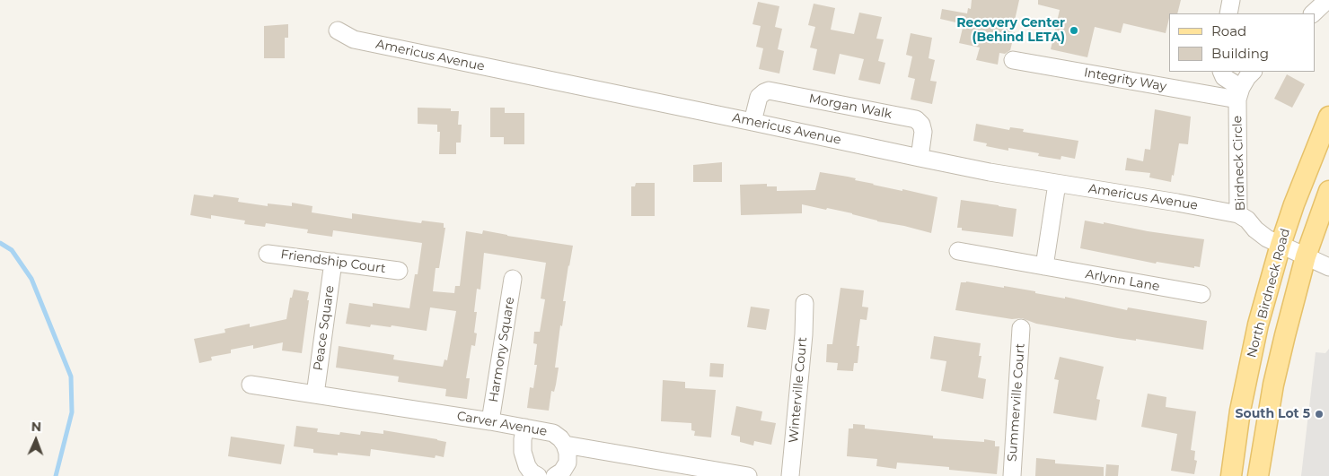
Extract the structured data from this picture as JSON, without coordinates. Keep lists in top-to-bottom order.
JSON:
{
  "streets": {
    "main road": ["North Birdneck Road"],
    "street": [
      "Americus Avenue",
      "Integrity Way",
      "Morgan Walk",
      "Birdneck Circle",
      "Friendship Court",
      "Arlynn Lane",
      "Peace Square",
      "Harmony Square",
      "Winterville Court",
      "Summerville Court",
      "Carver Avenue"
    ]
  },
  "crossings": [
    ["Americus Avenue", "Morgan Walk"],
    ["Americus Avenue", "Birdneck Circle"],
    ["Integrity Way", "Birdneck Circle"],
    ["Birdneck Circle", "North Birdneck Road"],
    ["Friendship Court", "Peace Square"],
    ["Peace Square", "Carver Avenue"],
    ["Harmony Square", "Carver Avenue"]
  ],
  "places": ["Recovery Center (Behind LETA)", "South Lot 5"],
  "legend": ["Road", "Building"],
  "north": "top"
}
